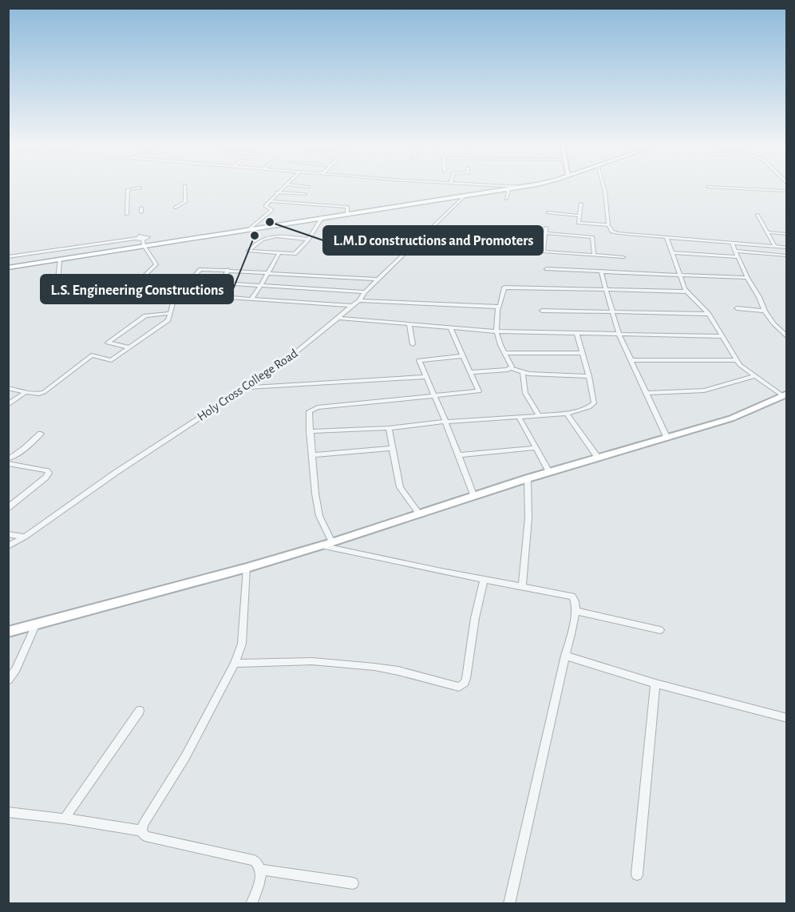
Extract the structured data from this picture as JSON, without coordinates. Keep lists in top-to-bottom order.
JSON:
{
  "streets": {
    "street": ["Holy Cross College Road"]
  },
  "places": ["L.M.D constructions and Promoters", "L.S. Engineering Constructions"]
}
